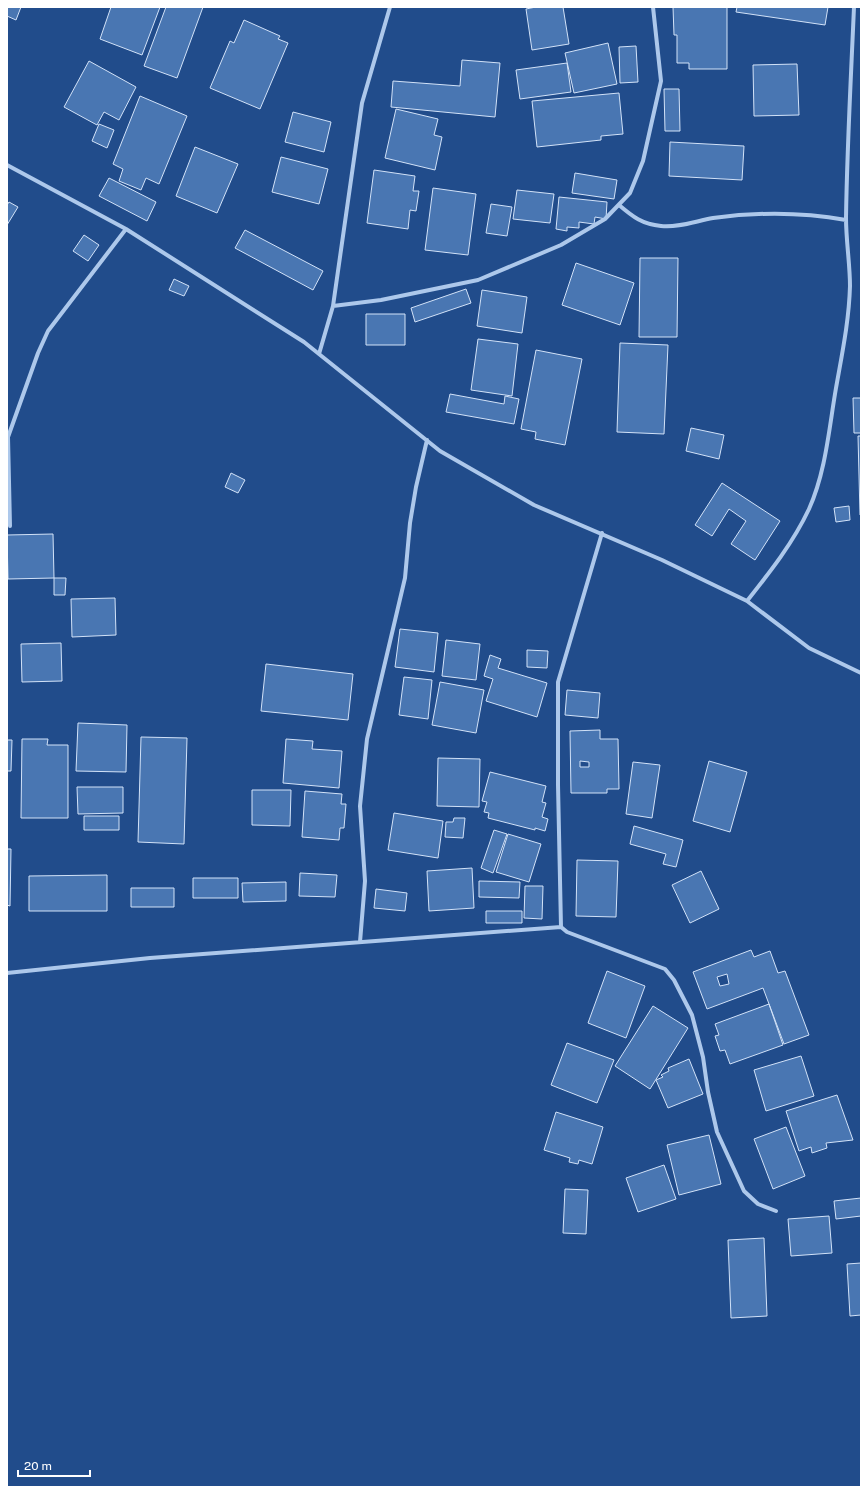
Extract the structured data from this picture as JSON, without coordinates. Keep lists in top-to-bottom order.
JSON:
{
  "scale_bar": "20 m"
}
